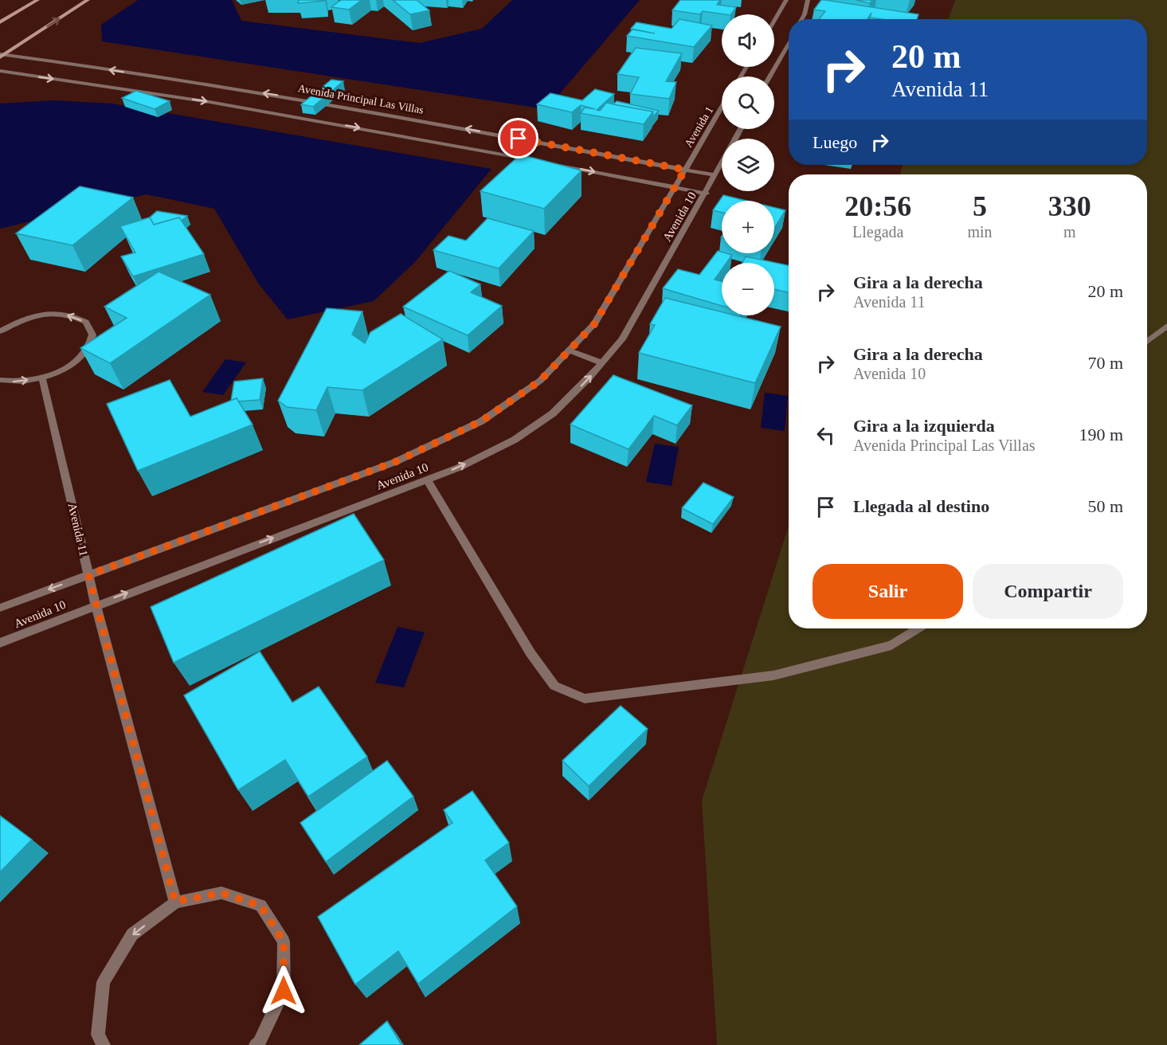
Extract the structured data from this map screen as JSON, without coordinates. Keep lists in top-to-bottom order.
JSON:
{
  "streets": {
    "street": [
      "Avenida Principal Las Villas",
      "Avenida 1",
      "Avenida 10",
      "Avenida 11"
    ]
  },
  "crossings": [
    ["Avenida Principal Las Villas", "Avenida 1"],
    ["Avenida Principal Las Villas", "Avenida 10"],
    ["Avenida 1", "Avenida 10"],
    ["Avenida 10", "Avenida 11"]
  ],
  "page": {
    "map_buttons": ["+", "−"],
    "turn": ["20 m", "Avenida 11"],
    "then": "Luego",
    "eta": [
      "20:56",
      "Llegada",
      "5",
      "min",
      "330",
      "m"
    ],
    "list": [
      {
        "name": "Gira a la derecha",
        "note": "Avenida 11",
        "value": "20 m"
      },
      {
        "name": "Gira a la derecha",
        "note": "Avenida 10",
        "value": "70 m"
      },
      {
        "name": "Gira a la izquierda",
        "note": "Avenida Principal Las Villas",
        "value": "190 m"
      },
      {
        "name": "Llegada al destino",
        "value": "50 m"
      }
    ],
    "buttons": ["Salir", "Compartir"]
  }
}
